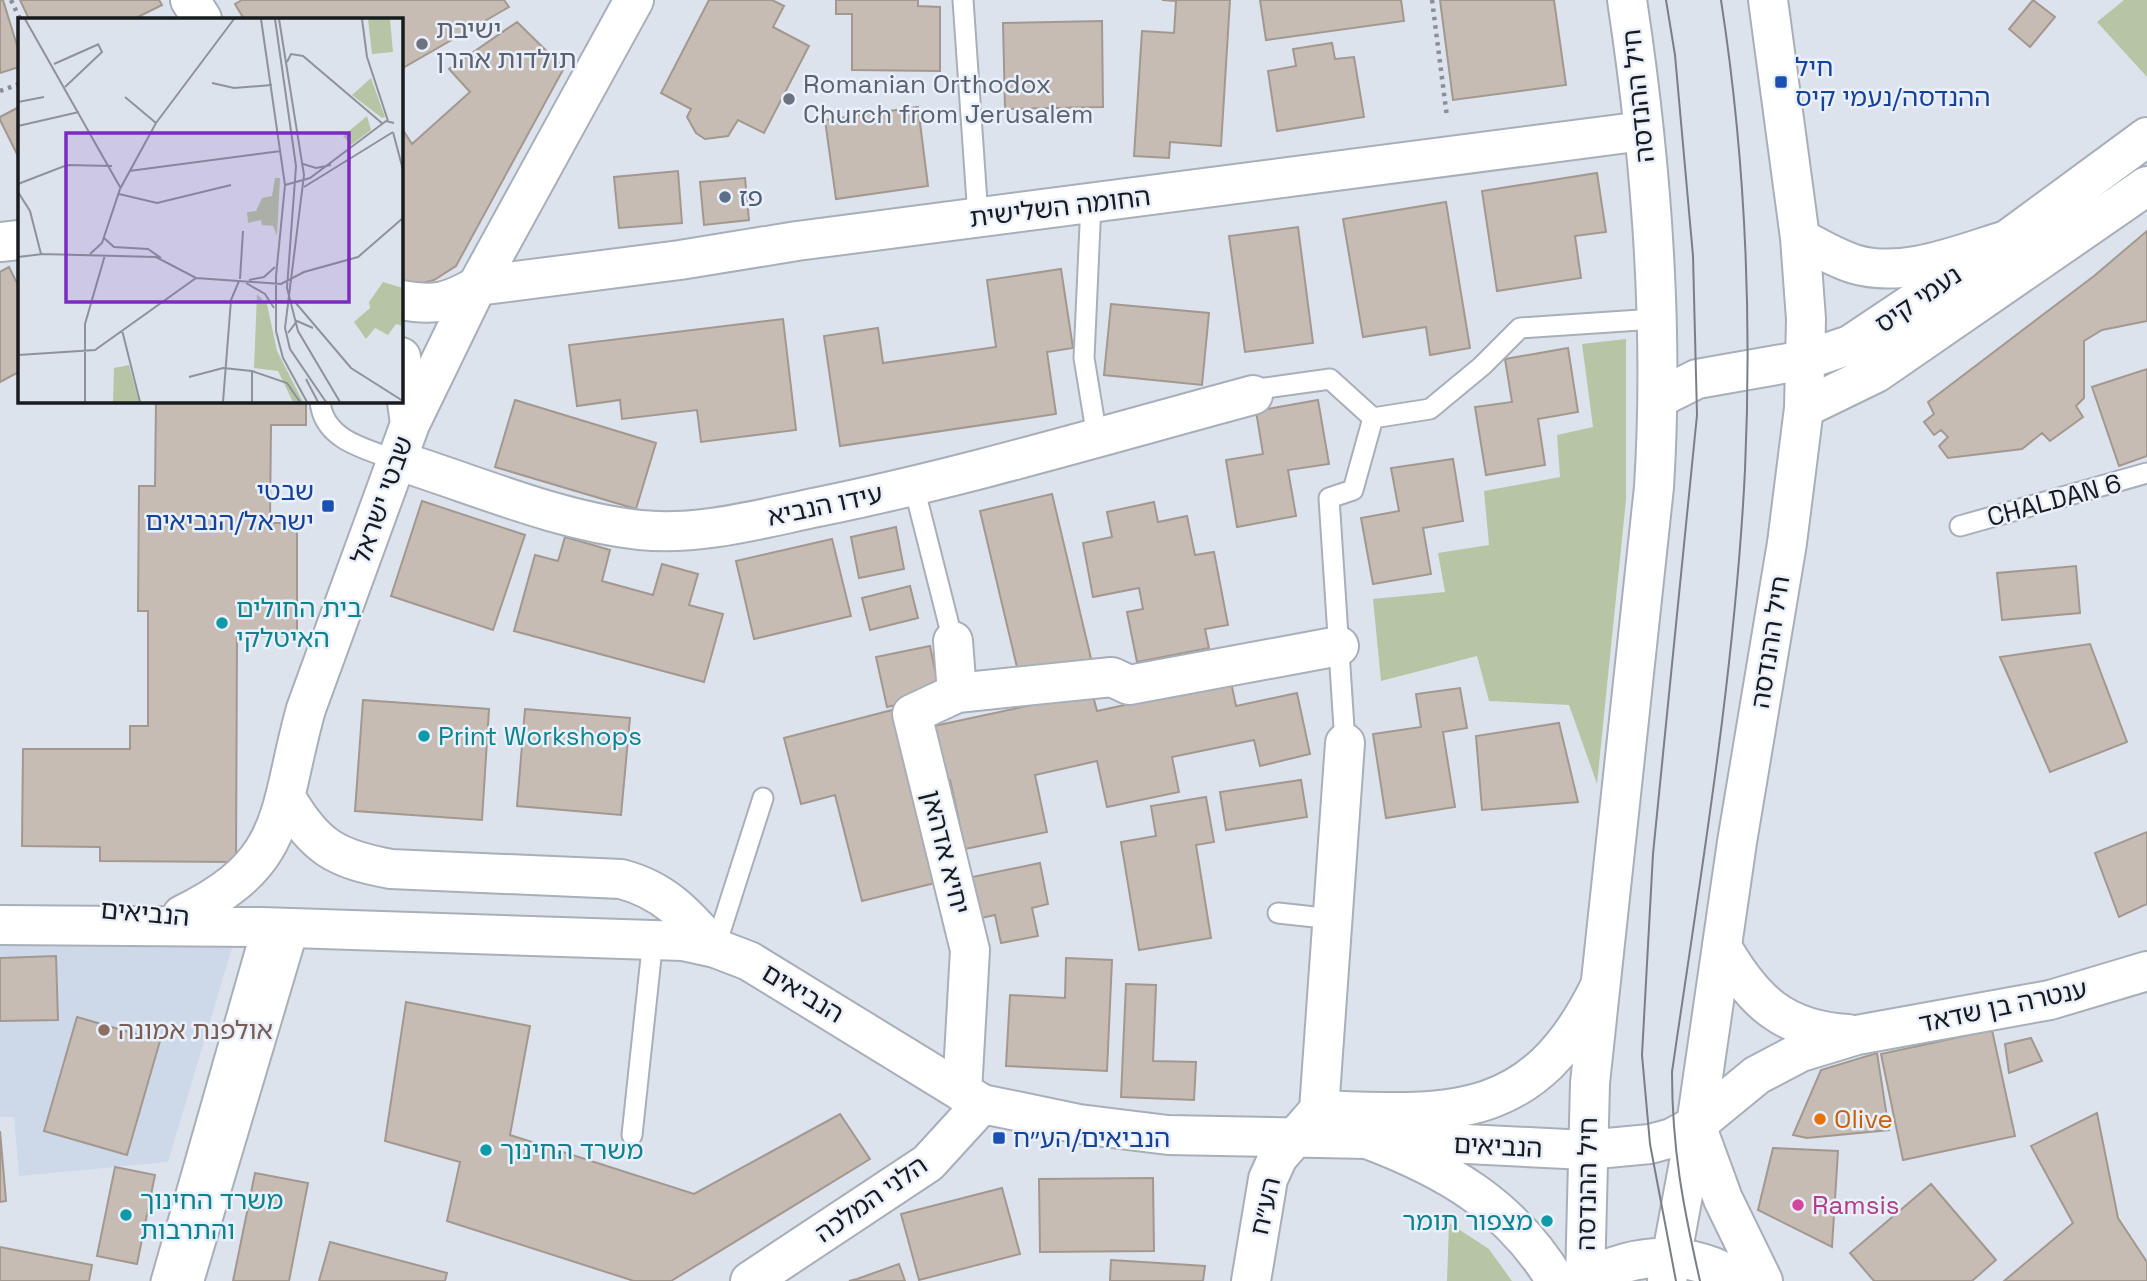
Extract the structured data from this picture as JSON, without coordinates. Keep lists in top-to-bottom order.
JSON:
{
  "streets": {
    "main road": [
      "חיל ההנדסה",
      "החומה השלישית",
      "נעמי קיס",
      "שבטי ישראל",
      "עידו הנביא",
      "יחיא אדהאן",
      "הנביאים",
      "ענטרה בן שדאד",
      "הלני המלכה",
      "הע״ח"
    ],
    "lane": ["CHALDAN 6"]
  },
  "crossings": [
    ["חיל ההנדסה", "החומה השלישית"],
    ["חיל ההנדסה", "נעמי קיס"],
    ["חיל ההנדסה", "הנביאים"],
    ["חיל ההנדסה", "ענטרה בן שדאד"],
    ["החומה השלישית", "שבטי ישראל"],
    ["שבטי ישראל", "עידו הנביא"],
    ["שבטי ישראל", "הנביאים"],
    ["יחיא אדהאן", "הנביאים"],
    ["יחיא אדהאן", "הלני המלכה"],
    ["הנביאים", "ענטרה בן שדאד"],
    ["הנביאים", "הלני המלכה"],
    ["הנביאים", "הע״ח"]
  ],
  "places": {
    "other": [
      "ישיבת תולדות אהרן",
      "Romanian Orthodox Church from Jerusalem",
      "פז",
      "בית החולים האיטלקי",
      "Print Workshops",
      "אולפנת אמונה",
      "Olive",
      "משרד החינוך",
      "Ramsis",
      "משרד החינוך והתרבות",
      "מצפור תומר"
    ],
    "transit": ["חיל ההנדסה/נעמי קיס", "שבטי ישראל/הנביאים", "הנביאים/הע״ח"]
  }
}
